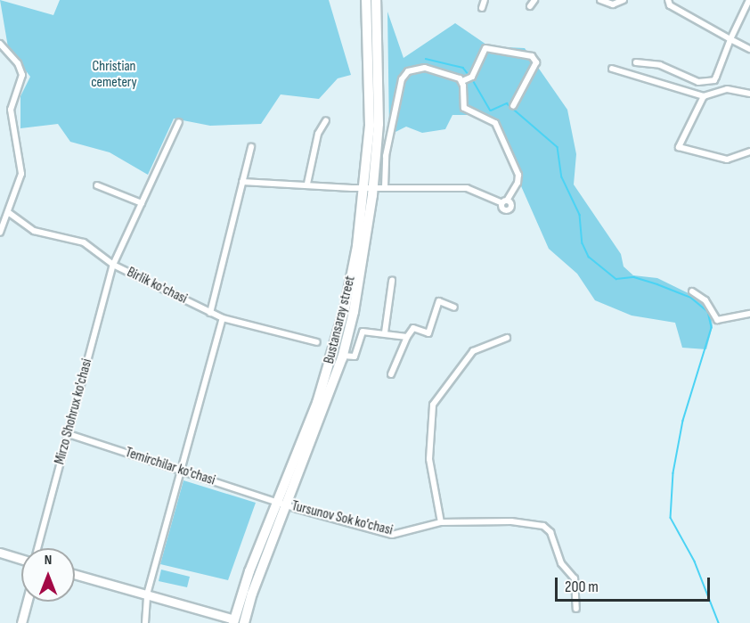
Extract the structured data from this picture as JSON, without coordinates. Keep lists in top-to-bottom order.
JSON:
{
  "streets": {
    "main road": ["Bustansaray street"],
    "street": [
      "Birlik ko'chasi",
      "Mirzo Shohrux ko'chasi",
      "Temirchilar ko'chasi",
      "Tursunov Sok ko'chasi"
    ]
  },
  "crossings": [
    ["Birlik ko'chasi", "Mirzo Shohrux ko'chasi"],
    ["Bustansaray street", "Temirchilar ko'chasi"],
    ["Bustansaray street", "Tursunov Sok ko'chasi"],
    ["Mirzo Shohrux ko'chasi", "Temirchilar ko'chasi"],
    ["Temirchilar ko'chasi", "Tursunov Sok ko'chasi"]
  ],
  "parks": ["Christian cemetery"],
  "scale_bar": "200 m",
  "north": "top"
}
